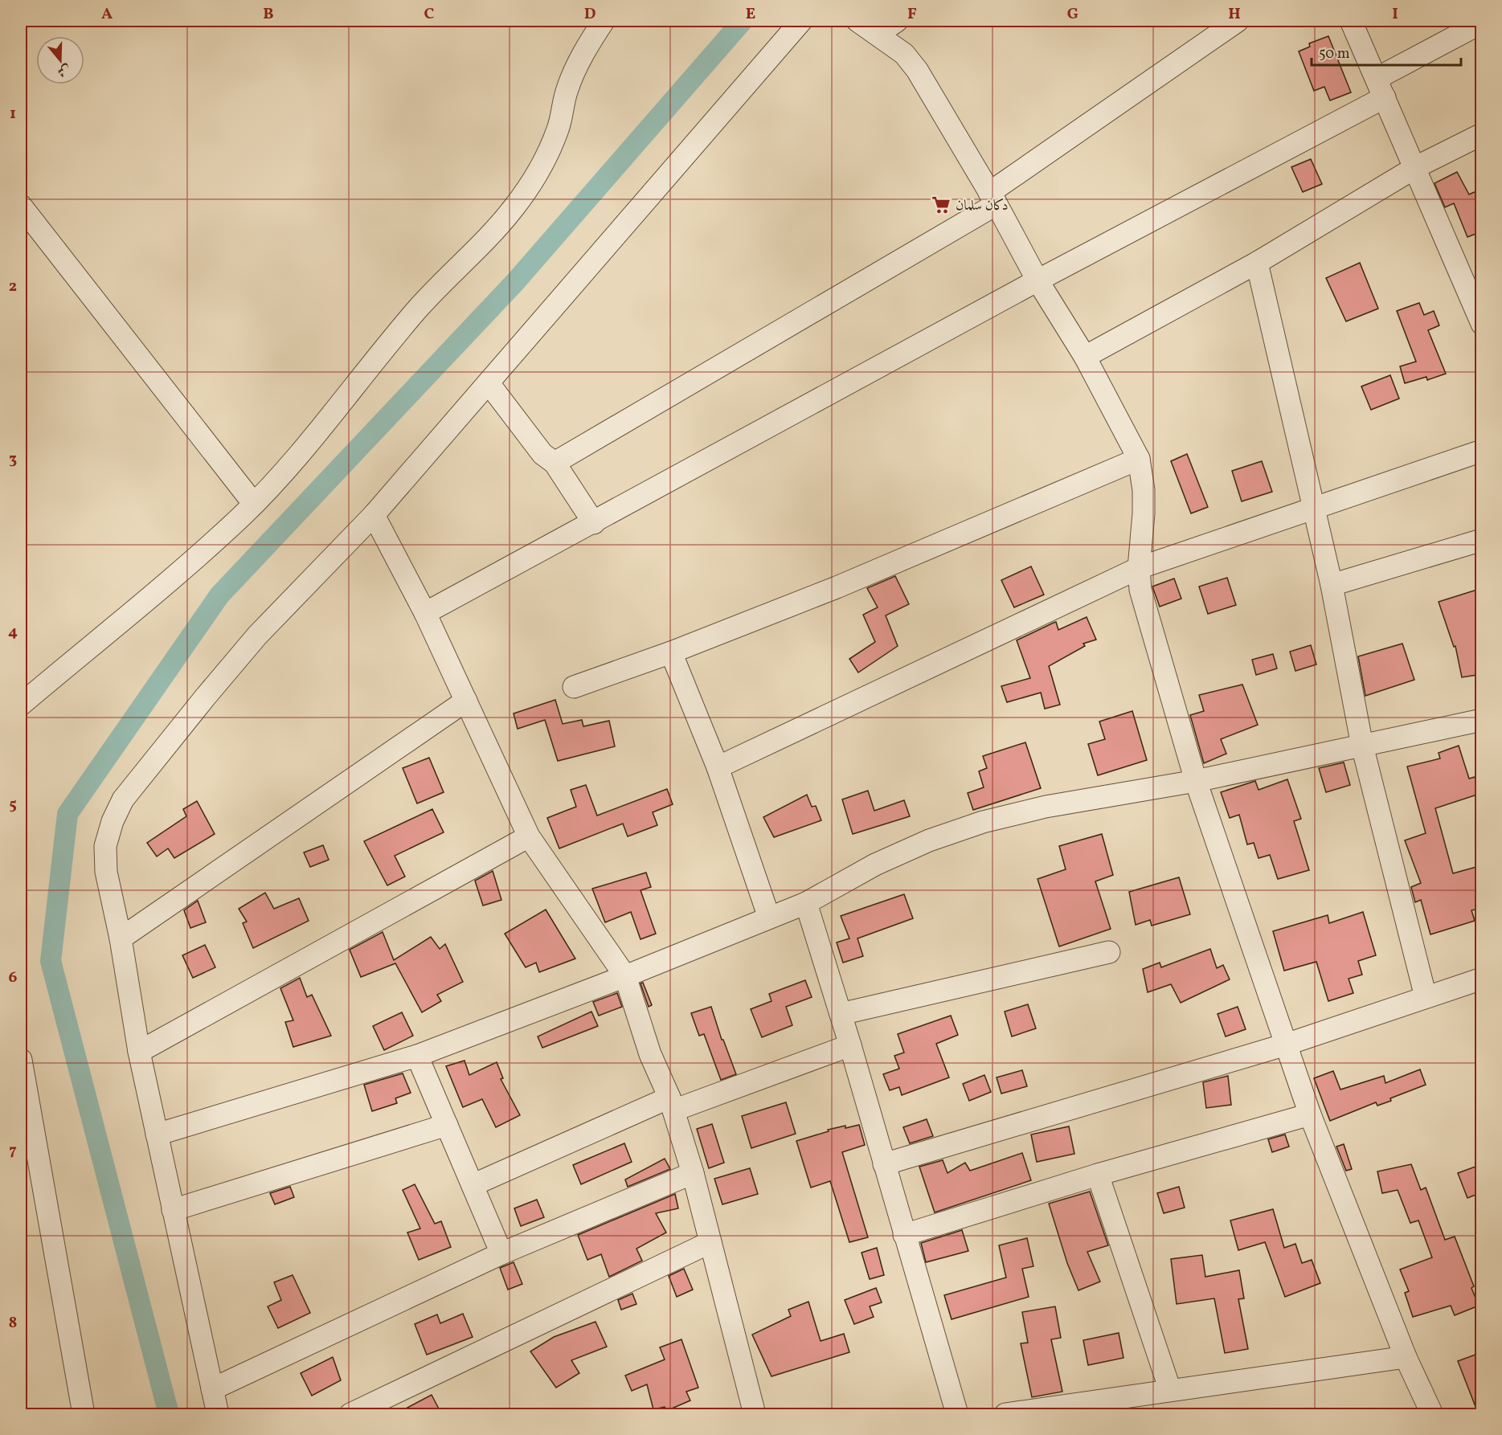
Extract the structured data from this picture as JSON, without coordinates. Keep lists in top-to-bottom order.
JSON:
{
  "places": {
    "supermarket": ["دكان سلمان"]
  },
  "scale_bar": "50 m",
  "north": "bottom",
  "grid": {
    "columns": [
      "A",
      "B",
      "C",
      "D",
      "E",
      "F",
      "G",
      "H",
      "I"
    ],
    "rows": [
      "1",
      "2",
      "3",
      "4",
      "5",
      "6",
      "7",
      "8"
    ]
  }
}
